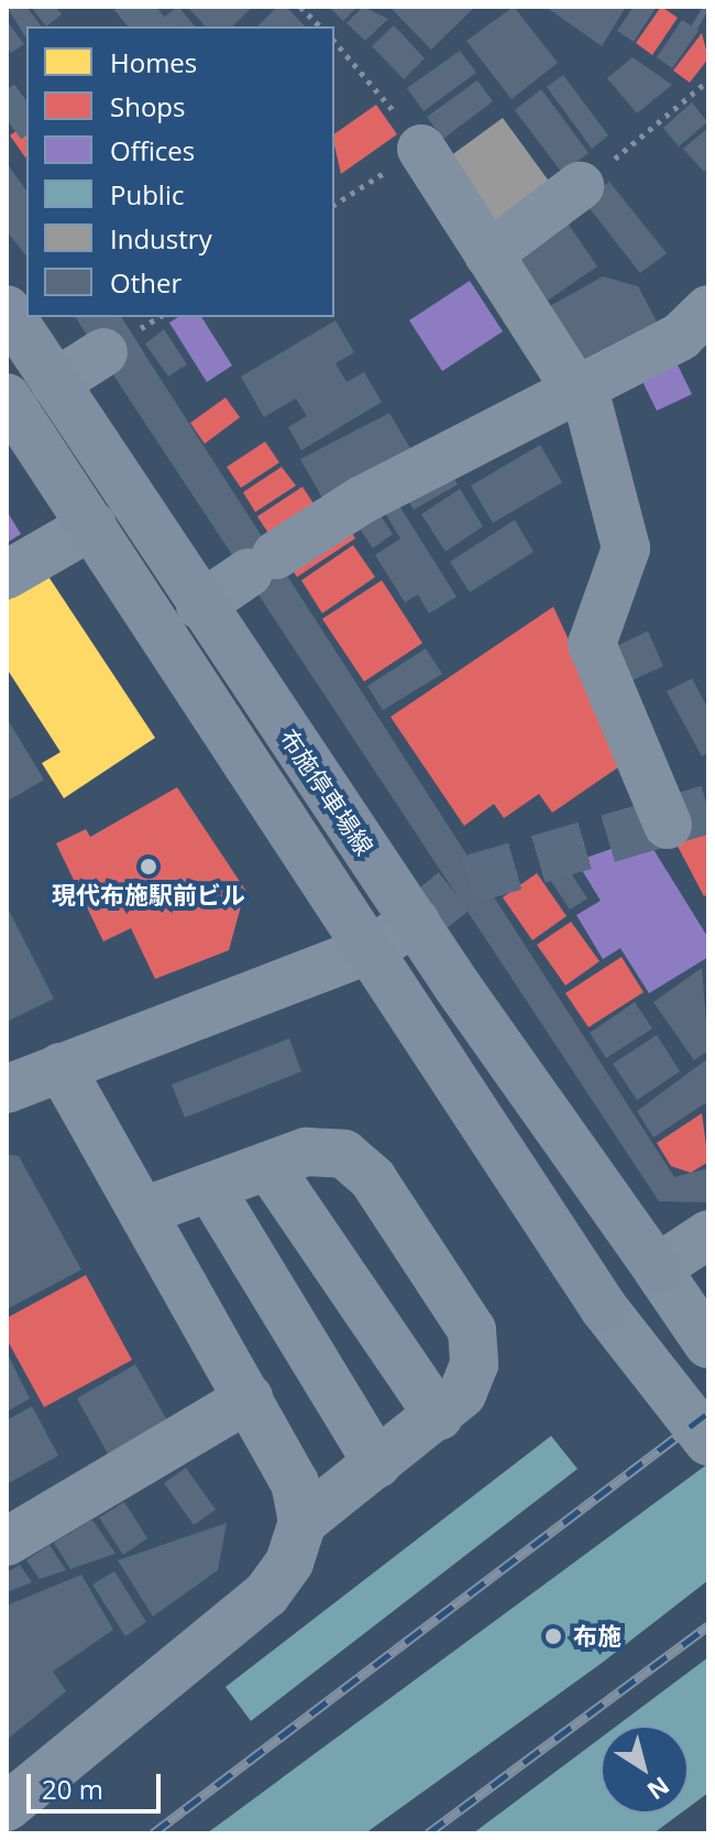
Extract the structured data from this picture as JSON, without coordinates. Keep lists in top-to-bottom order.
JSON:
{
  "streets": {
    "main road": ["布施停車場線"]
  },
  "places": ["現代布施駅前ビル", "布施"],
  "legend": [
    "Homes",
    "Shops",
    "Offices",
    "Public",
    "Industry",
    "Other"
  ],
  "scale_bar": "20 m",
  "north": "bottom right"
}
